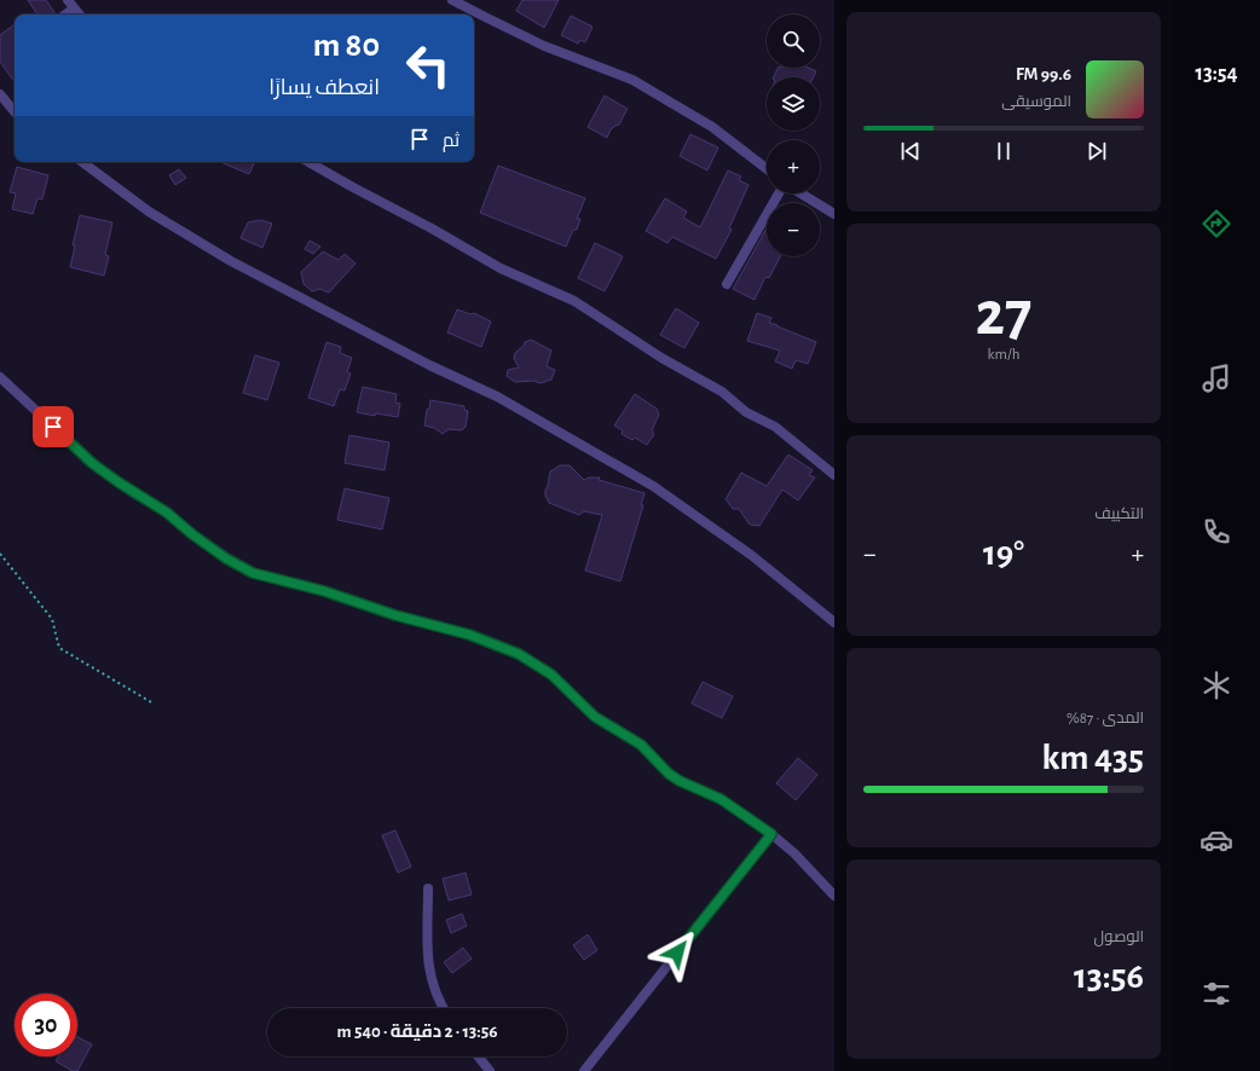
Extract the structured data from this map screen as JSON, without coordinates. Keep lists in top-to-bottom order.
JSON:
{
  "page": {
    "tabs": "13:54",
    "map_buttons": ["+", "−"],
    "turn": ["80 m", "انعطف يسارًا"],
    "song": ["99.6 FM", "الموسيقى"],
    "then": "ثم",
    "tile": [
      ["27", "km/h"],
      "التكييف",
      ["المدى · 87%", "435 km"],
      ["الوصول", "13:56"]
    ],
    "heat": ["−", "19°", "+"],
    "limit": "30",
    "trip": "13:56 · 2 دقيقة · 540 m"
  }
}
